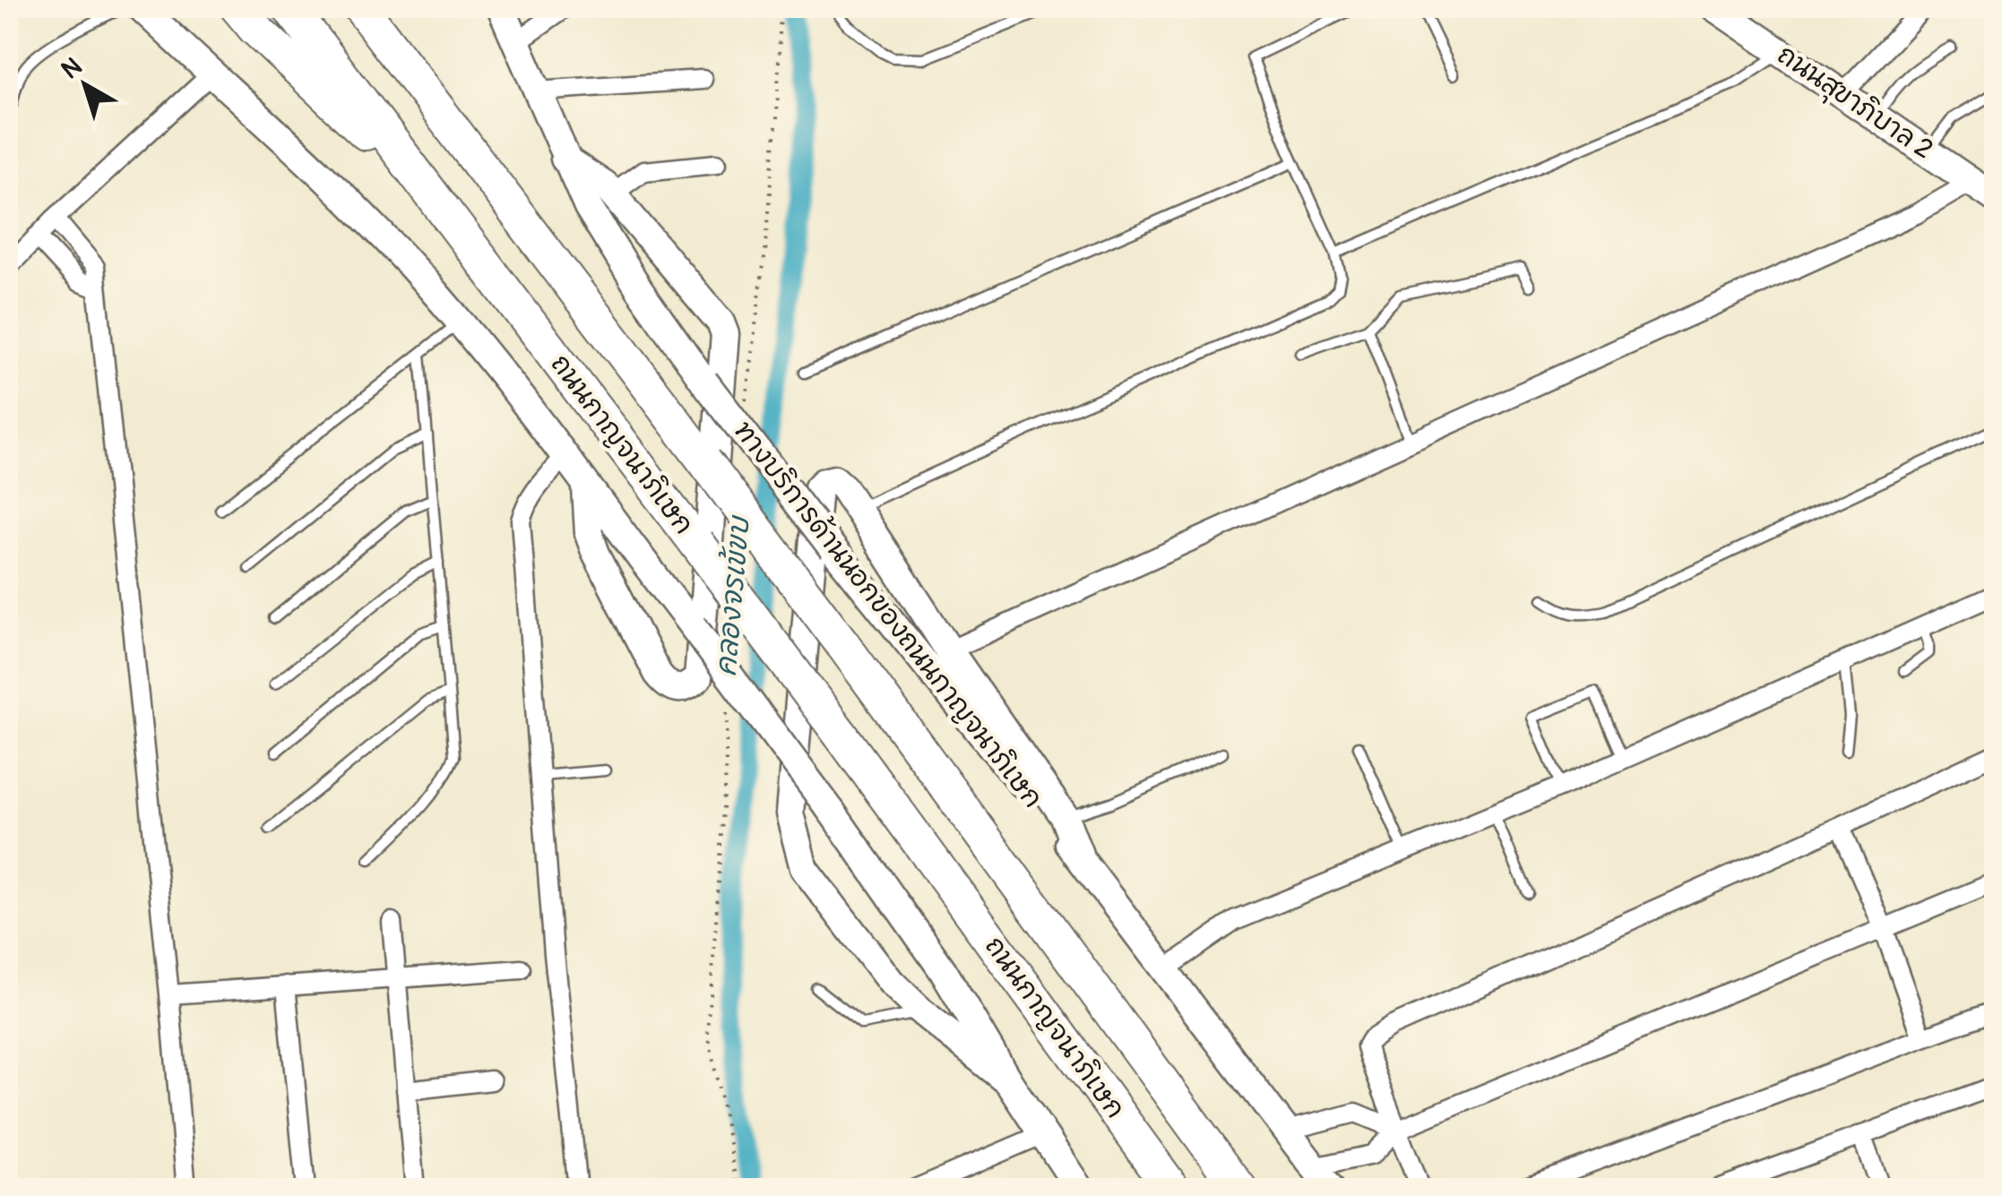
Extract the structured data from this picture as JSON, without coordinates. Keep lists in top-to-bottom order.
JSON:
{
  "streets": {
    "highway": ["ถนนกาญจนาภิเษก"],
    "main road": ["ถนนสุขาภิบาล 2", "ทางบริการด้านนอกของถนนกาญจนาภิเษก"]
  },
  "water": ["คลองจรเข้ขบ"],
  "north": "top left"
}
